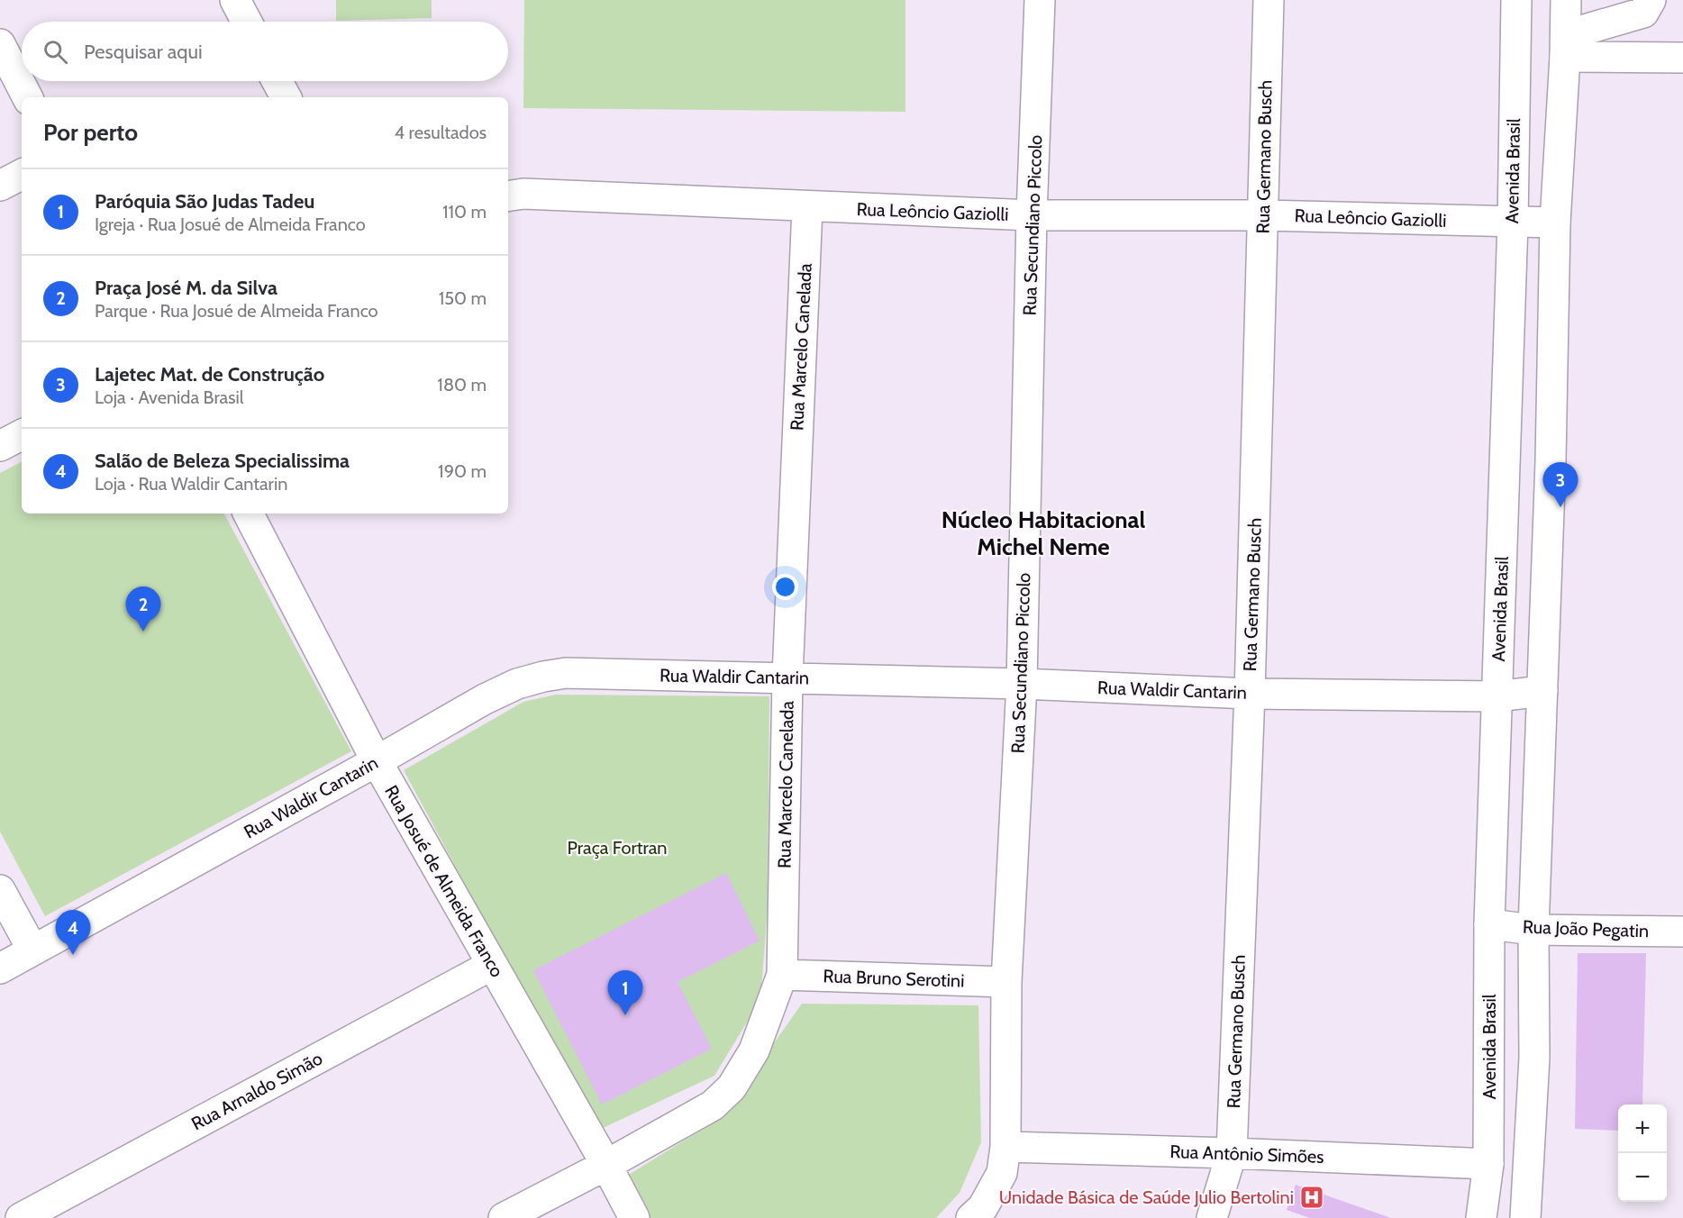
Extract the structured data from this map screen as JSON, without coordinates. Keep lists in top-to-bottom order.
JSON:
{
  "streets": {
    "street": [
      "Rua Germano Busch",
      "Avenida Brasil",
      "Rua Leôncio Gaziolli",
      "Rua Secundiano Piccolo",
      "Rua Marcelo Canelada",
      "Rua Waldir Cantarin",
      "Rua Josué de Almeida Franco",
      "Rua João Pegatin",
      "Rua Bruno Serotini",
      "Rua Arnaldo Simão",
      "Rua Antônio Simões"
    ]
  },
  "crossings": [
    ["Rua Germano Busch", "Rua Leôncio Gaziolli"],
    ["Rua Germano Busch", "Rua Waldir Cantarin"],
    ["Rua Germano Busch", "Rua Antônio Simões"],
    ["Avenida Brasil", "Rua Leôncio Gaziolli"],
    ["Avenida Brasil", "Rua Waldir Cantarin"],
    ["Avenida Brasil", "Rua João Pegatin"],
    ["Avenida Brasil", "Rua Antônio Simões"],
    ["Rua Leôncio Gaziolli", "Rua Secundiano Piccolo"],
    ["Rua Leôncio Gaziolli", "Rua Marcelo Canelada"],
    ["Rua Secundiano Piccolo", "Rua Waldir Cantarin"],
    ["Rua Secundiano Piccolo", "Rua Bruno Serotini"],
    ["Rua Secundiano Piccolo", "Rua Antônio Simões"],
    ["Rua Marcelo Canelada", "Rua Waldir Cantarin"],
    ["Rua Marcelo Canelada", "Rua Josué de Almeida Franco"],
    ["Rua Marcelo Canelada", "Rua Bruno Serotini"],
    ["Rua Waldir Cantarin", "Rua Josué de Almeida Franco"],
    ["Rua Josué de Almeida Franco", "Rua Arnaldo Simão"]
  ],
  "districts": ["Núcleo Habitacional Michel Neme"],
  "parks": ["Praça Fortran"],
  "places": {
    "hospital": ["Unidade Básica de Saúde Julio Bertolini"]
  },
  "page": {
    "search": "Pesquisar aqui",
    "heading": ["Por perto", "4 resultados"],
    "list": [
      {
        "mark": "1",
        "name": "Paróquia São Judas Tadeu",
        "note": "Igreja · Rua Josué de Almeida Franco",
        "value": "110 m"
      },
      {
        "mark": "2",
        "name": "Praça José M. da Silva",
        "note": "Parque · Rua Josué de Almeida Franco",
        "value": "150 m"
      },
      {
        "mark": "3",
        "name": "Lajetec Mat. de Construção",
        "note": "Loja · Avenida Brasil",
        "value": "180 m"
      },
      {
        "mark": "4",
        "name": "Salão de Beleza Specialissima",
        "note": "Loja · Rua Waldir Cantarin",
        "value": "190 m"
      }
    ],
    "pins": [
      "3",
      "2",
      "4",
      "1"
    ],
    "map_buttons": ["+", "−"]
  }
}
